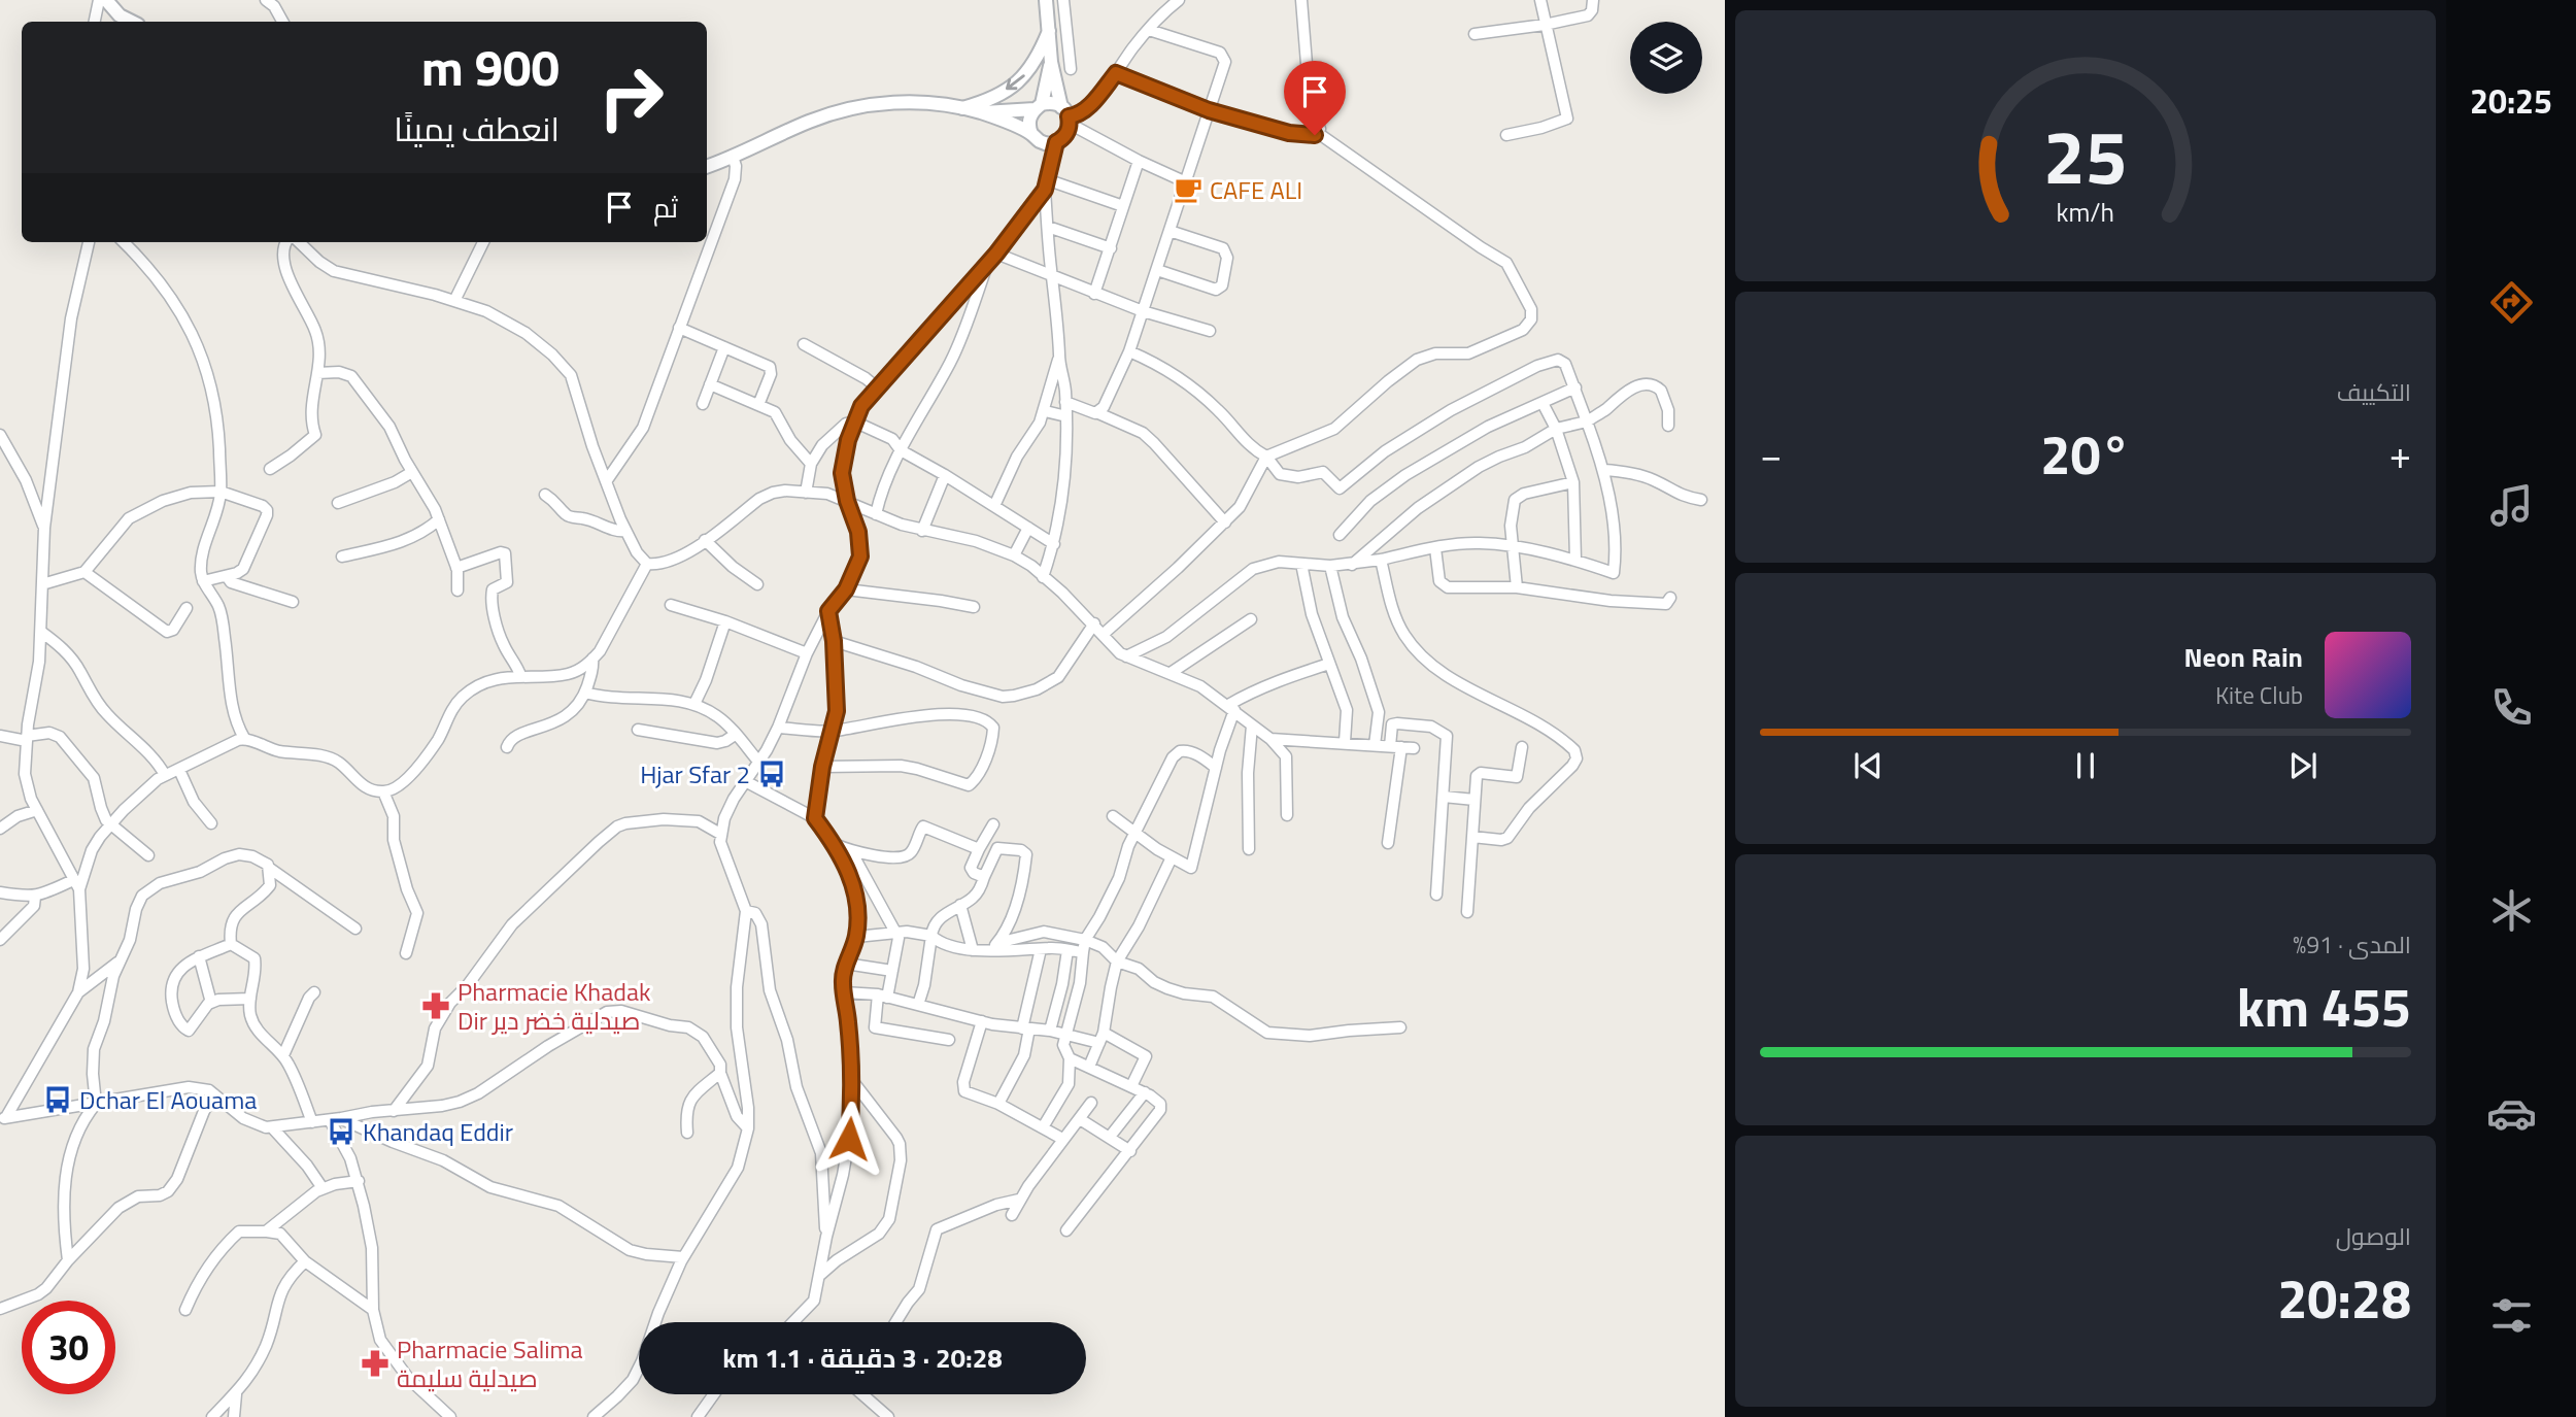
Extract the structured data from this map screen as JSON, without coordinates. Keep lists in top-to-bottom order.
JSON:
{
  "places": {
    "cafe": ["CAFE ALI"],
    "bus stop": ["Hjar Sfar 2", "Dchar El Aouama", "Khandaq Eddir"],
    "pharmacy": ["Pharmacie Khadak Dir صيدلية خضر دير", "Pharmacie Salima صيدلية سليمة"]
  },
  "page": {
    "tabs": "20:25",
    "turn": ["900 m", "انعطف يمينًا"],
    "then": "ثم",
    "tile": [
      "التكييف",
      ["المدى · 91%", "455 km"],
      ["الوصول", "20:28"]
    ],
    "heat": ["−", "20°", "+"],
    "song": ["Neon Rain", "Kite Club"],
    "limit": "30",
    "trip": "20:28 · 3 دقيقة · 1.1 km",
    "gauge": ["25", "km/h"]
  }
}
